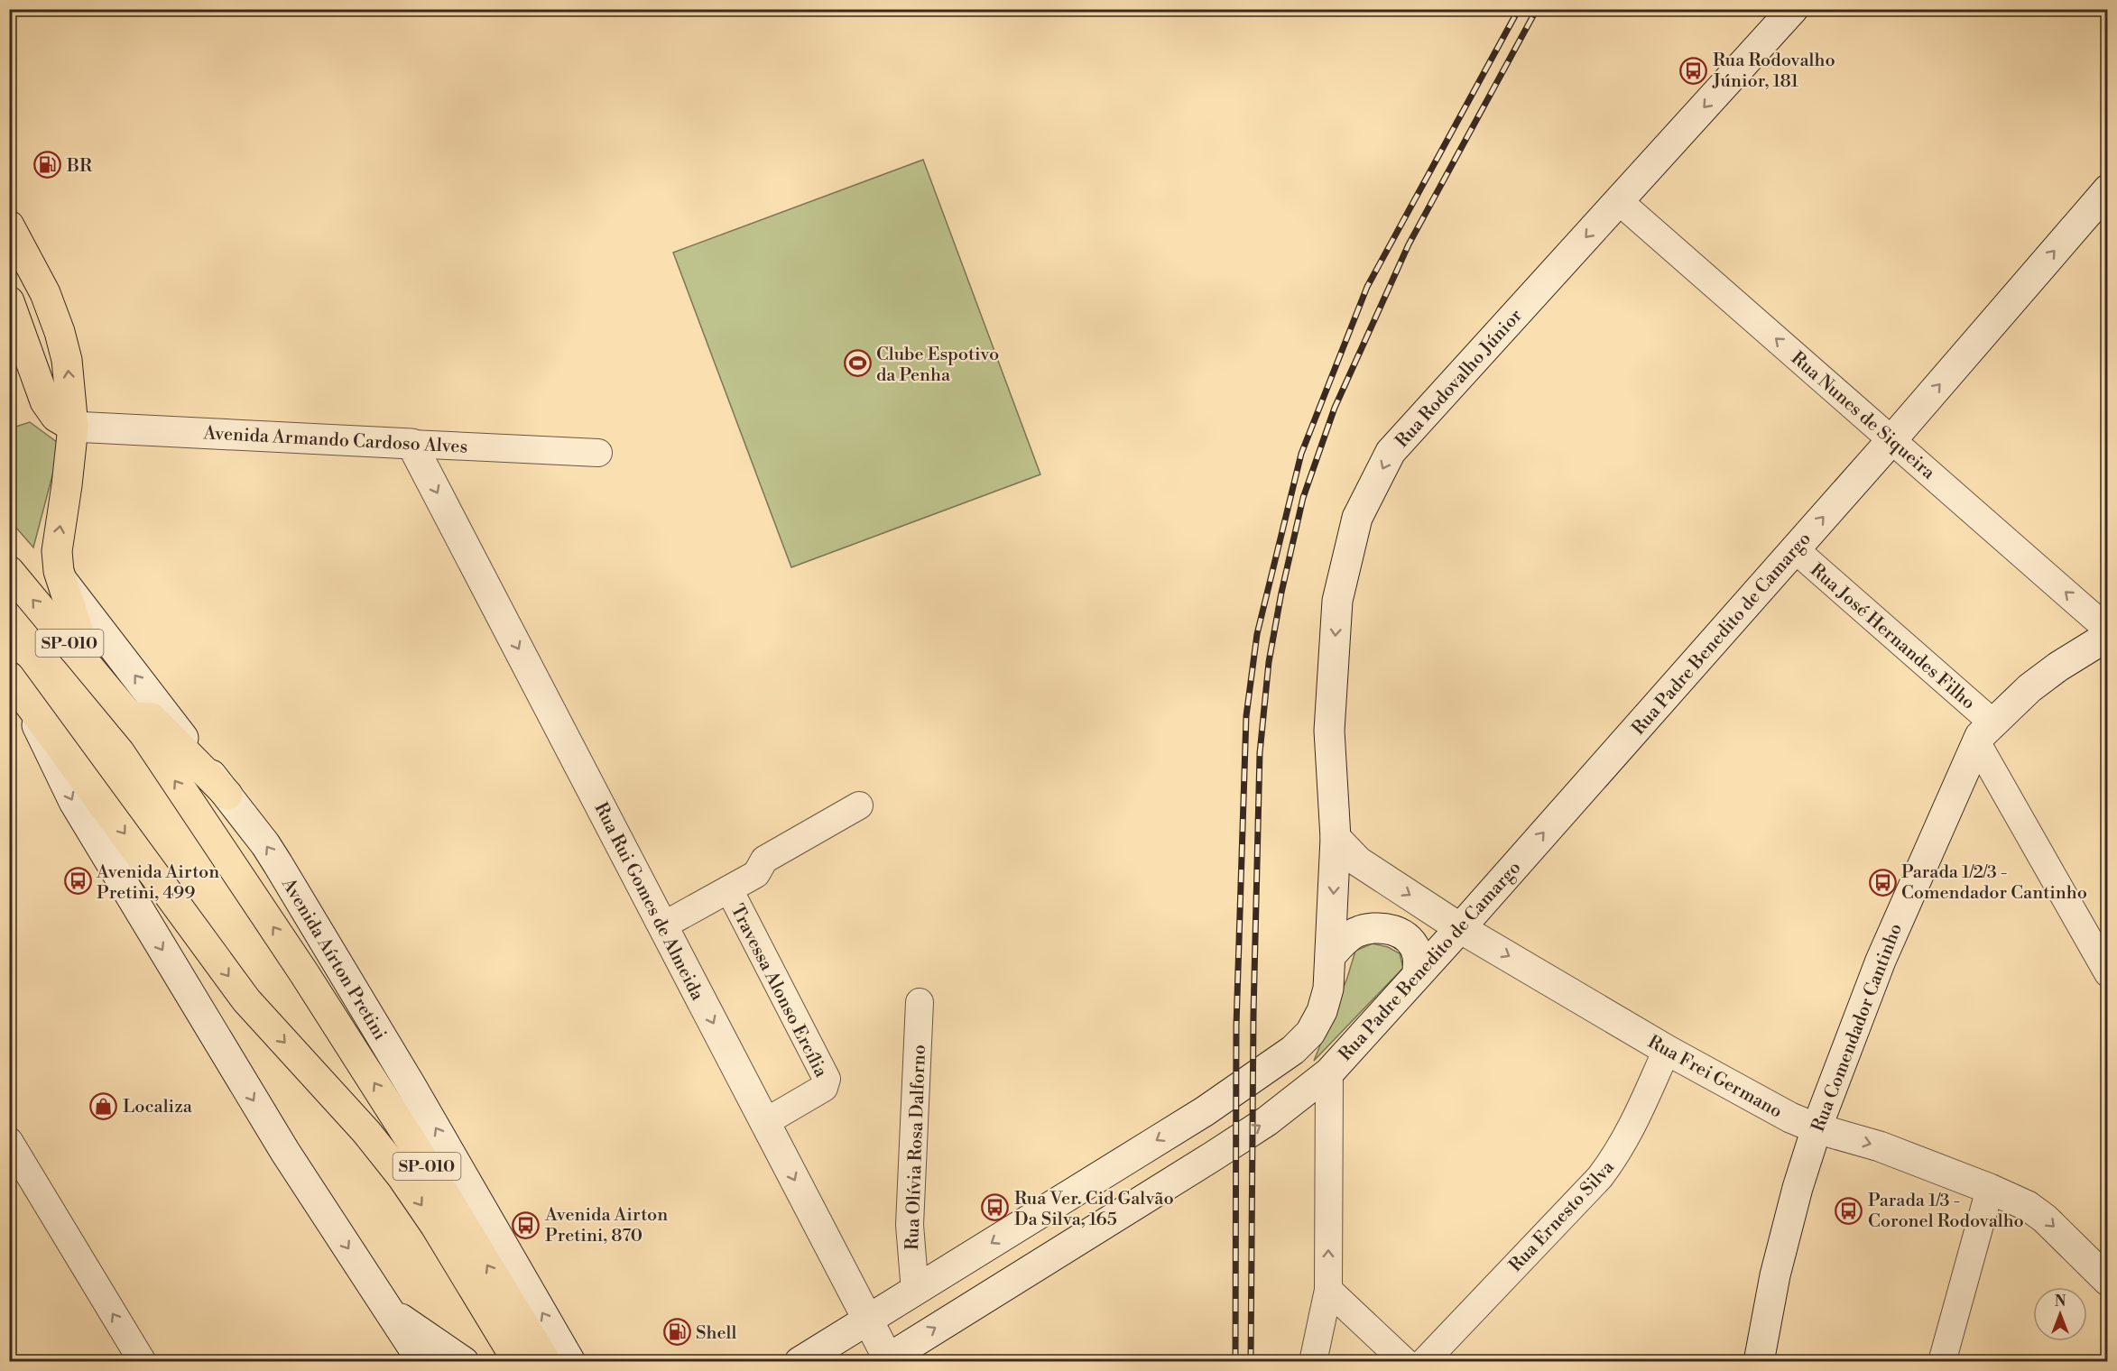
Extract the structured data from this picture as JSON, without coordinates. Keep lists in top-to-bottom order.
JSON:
{
  "streets": {
    "highway": ["SP-010", "Avenida Aírton Pretini"],
    "main road": [
      "Rua Rodovalho Júnior",
      "Avenida Armando Cardoso Alves",
      "Rua Padre Benedito de Camargo",
      "Rua Rui Gomes de Almeida",
      "Rua Comendador Cantinho",
      "Rua Frei Germano"
    ],
    "street": [
      "Rua Nunes de Siqueira",
      "Rua José Hernandes Filho",
      "Travessa Alonso Ercília",
      "Rua Olívia Rosa Dalforno",
      "Rua Ernesto Silva"
    ]
  },
  "crossings": [
    ["Rua Rodovalho Júnior", "Rua Nunes de Siqueira"],
    ["Rua Rodovalho Júnior", "Rua Rui Gomes de Almeida"],
    ["Rua Rodovalho Júnior", "Rua Frei Germano"],
    ["Rua Rodovalho Júnior", "Rua Olívia Rosa Dalforno"],
    ["Rua Nunes de Siqueira", "Rua Padre Benedito de Camargo"],
    ["Avenida Armando Cardoso Alves", "Rua Rui Gomes de Almeida"],
    ["Rua Padre Benedito de Camargo", "Rua José Hernandes Filho"],
    ["Rua Padre Benedito de Camargo", "Rua Rui Gomes de Almeida"],
    ["Rua Padre Benedito de Camargo", "Rua Frei Germano"],
    ["Rua José Hernandes Filho", "Rua Comendador Cantinho"],
    ["Rua Rui Gomes de Almeida", "Travessa Alonso Ercília"],
    ["Rua Comendador Cantinho", "Rua Frei Germano"],
    ["Rua Frei Germano", "Rua Ernesto Silva"]
  ],
  "one_way": [
    "Rua Rodovalho Júnior",
    "Rua Nunes de Siqueira",
    "Rua Padre Benedito de Camargo",
    "Rua Rui Gomes de Almeida",
    "Rua Frei Germano"
  ],
  "places": {
    "bus stop": [
      "Rua Rodovalho Júnior, 181",
      "Avenida Airton Pretini, 499",
      "Parada 1/2/3 - Comendador Cantinho",
      "Rua Ver. Cid Galvão Da Silva, 165",
      "Parada 1/3 - Coronel Rodovalho",
      "Avenida Airton Pretini, 870"
    ],
    "fuel station": ["BR", "Shell"],
    "sports": ["Clube Espotivo da Penha"],
    "shop": ["Localiza"]
  },
  "north": "top"
}
